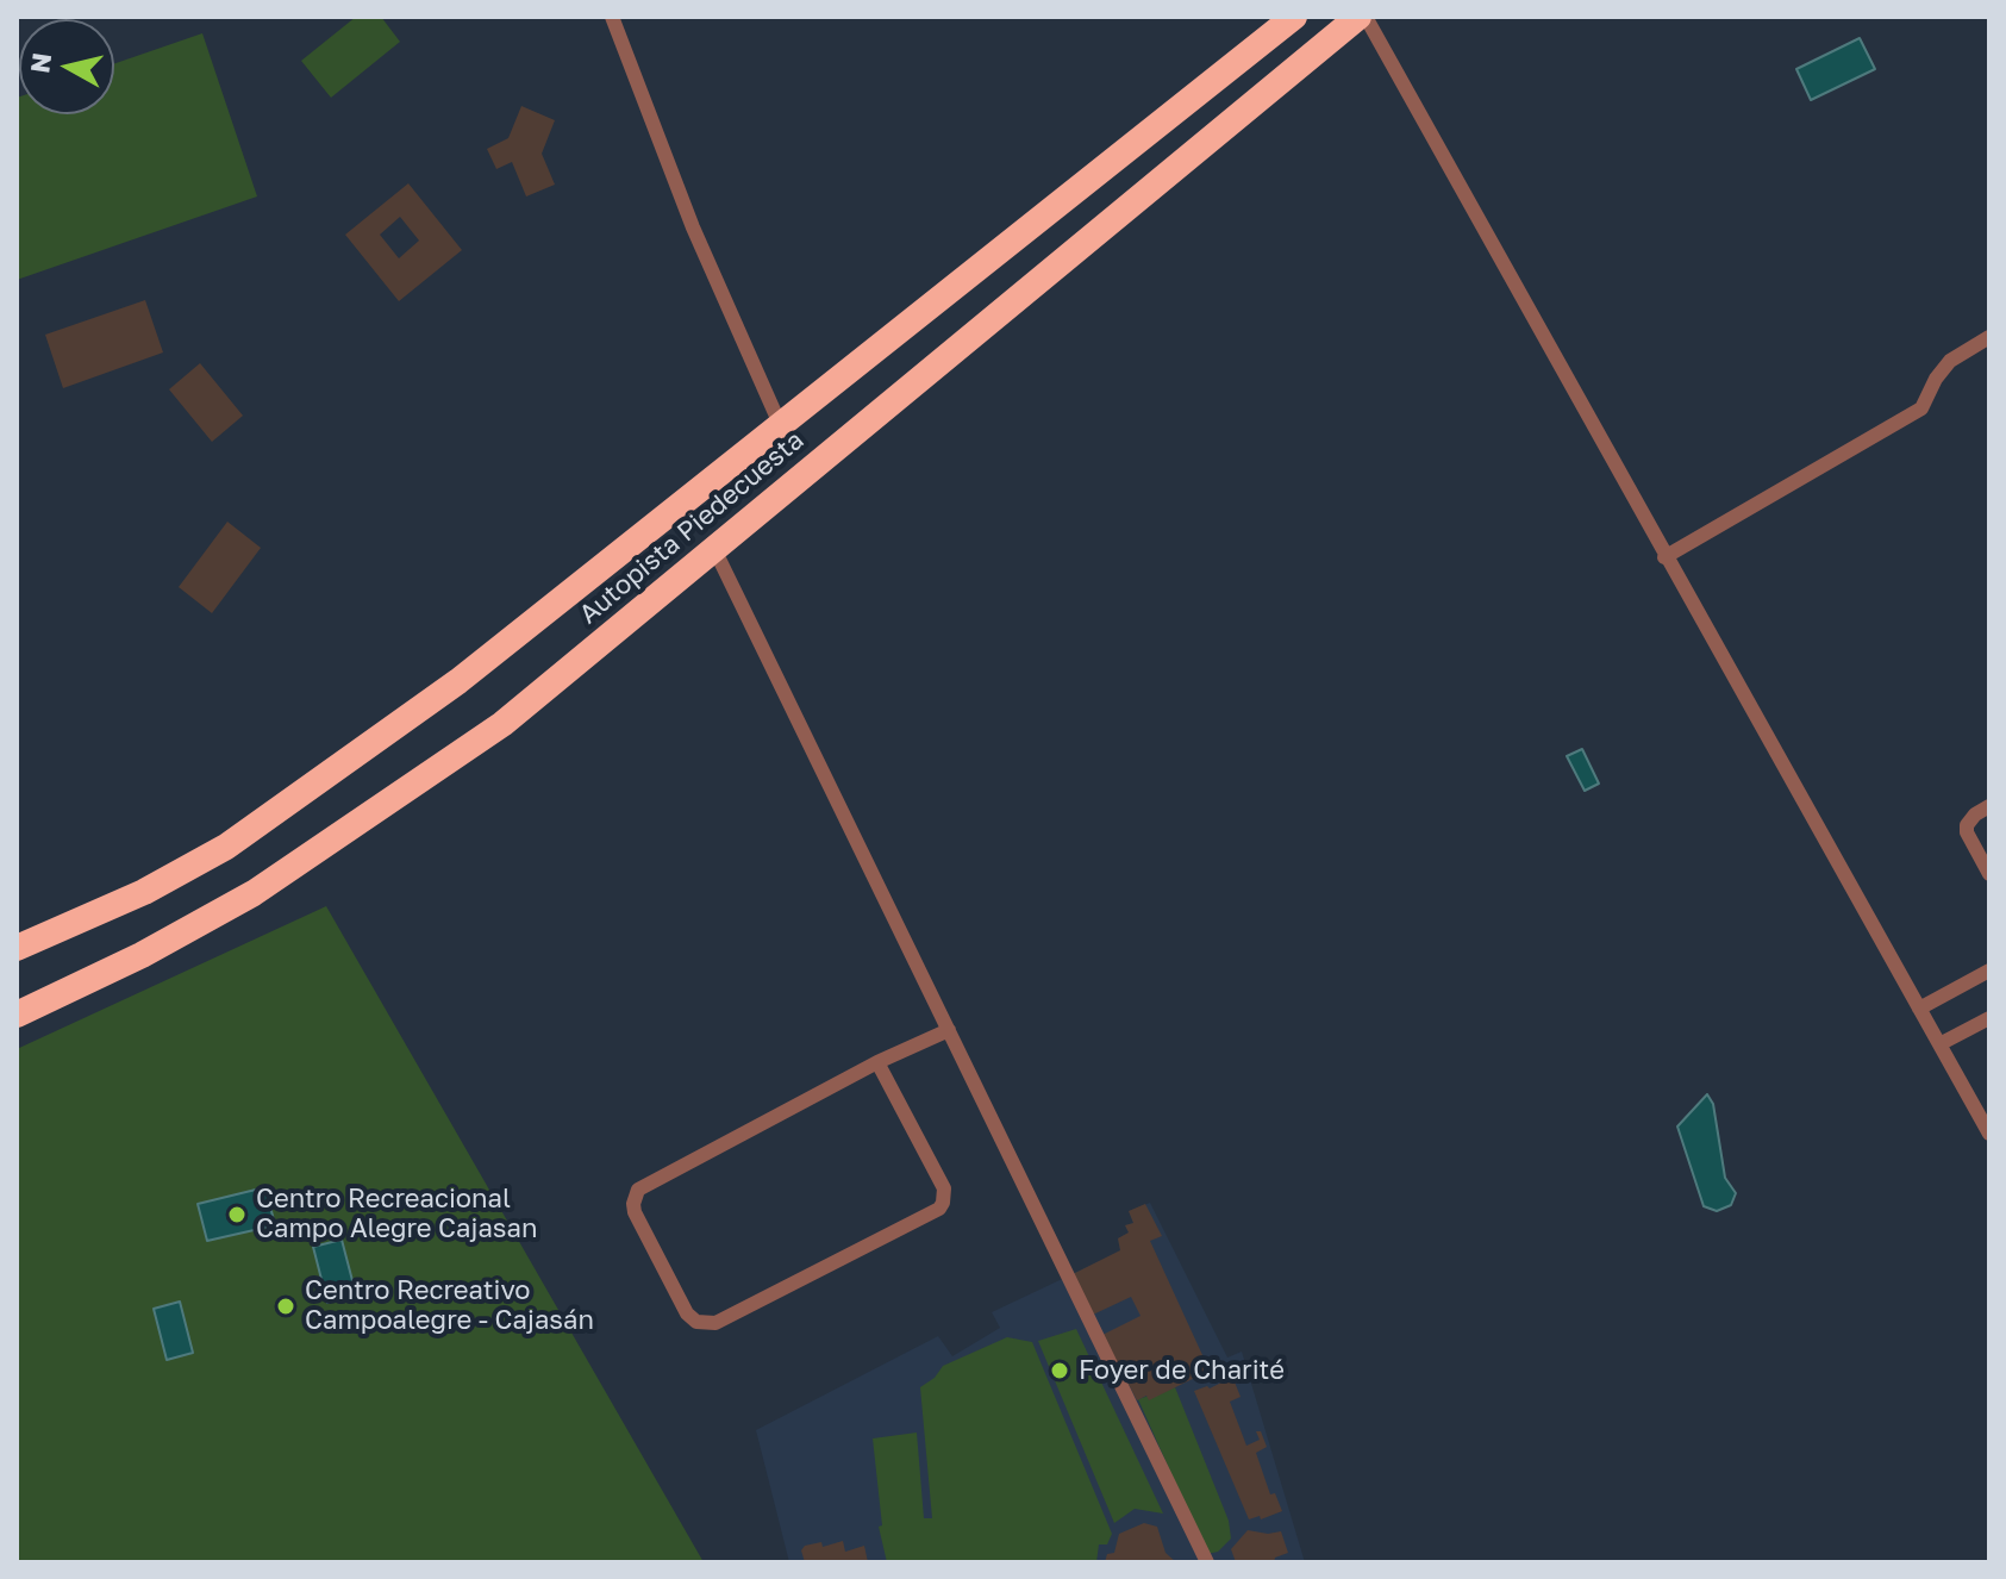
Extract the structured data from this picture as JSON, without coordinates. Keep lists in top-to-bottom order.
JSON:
{
  "streets": {
    "highway": ["Autopista Piedecuesta"]
  },
  "places": ["Centro Recreacional Campo Alegre Cajasan", "Centro Recreativo Campoalegre - Cajasán", "Foyer de Charité"],
  "north": "left"
}
